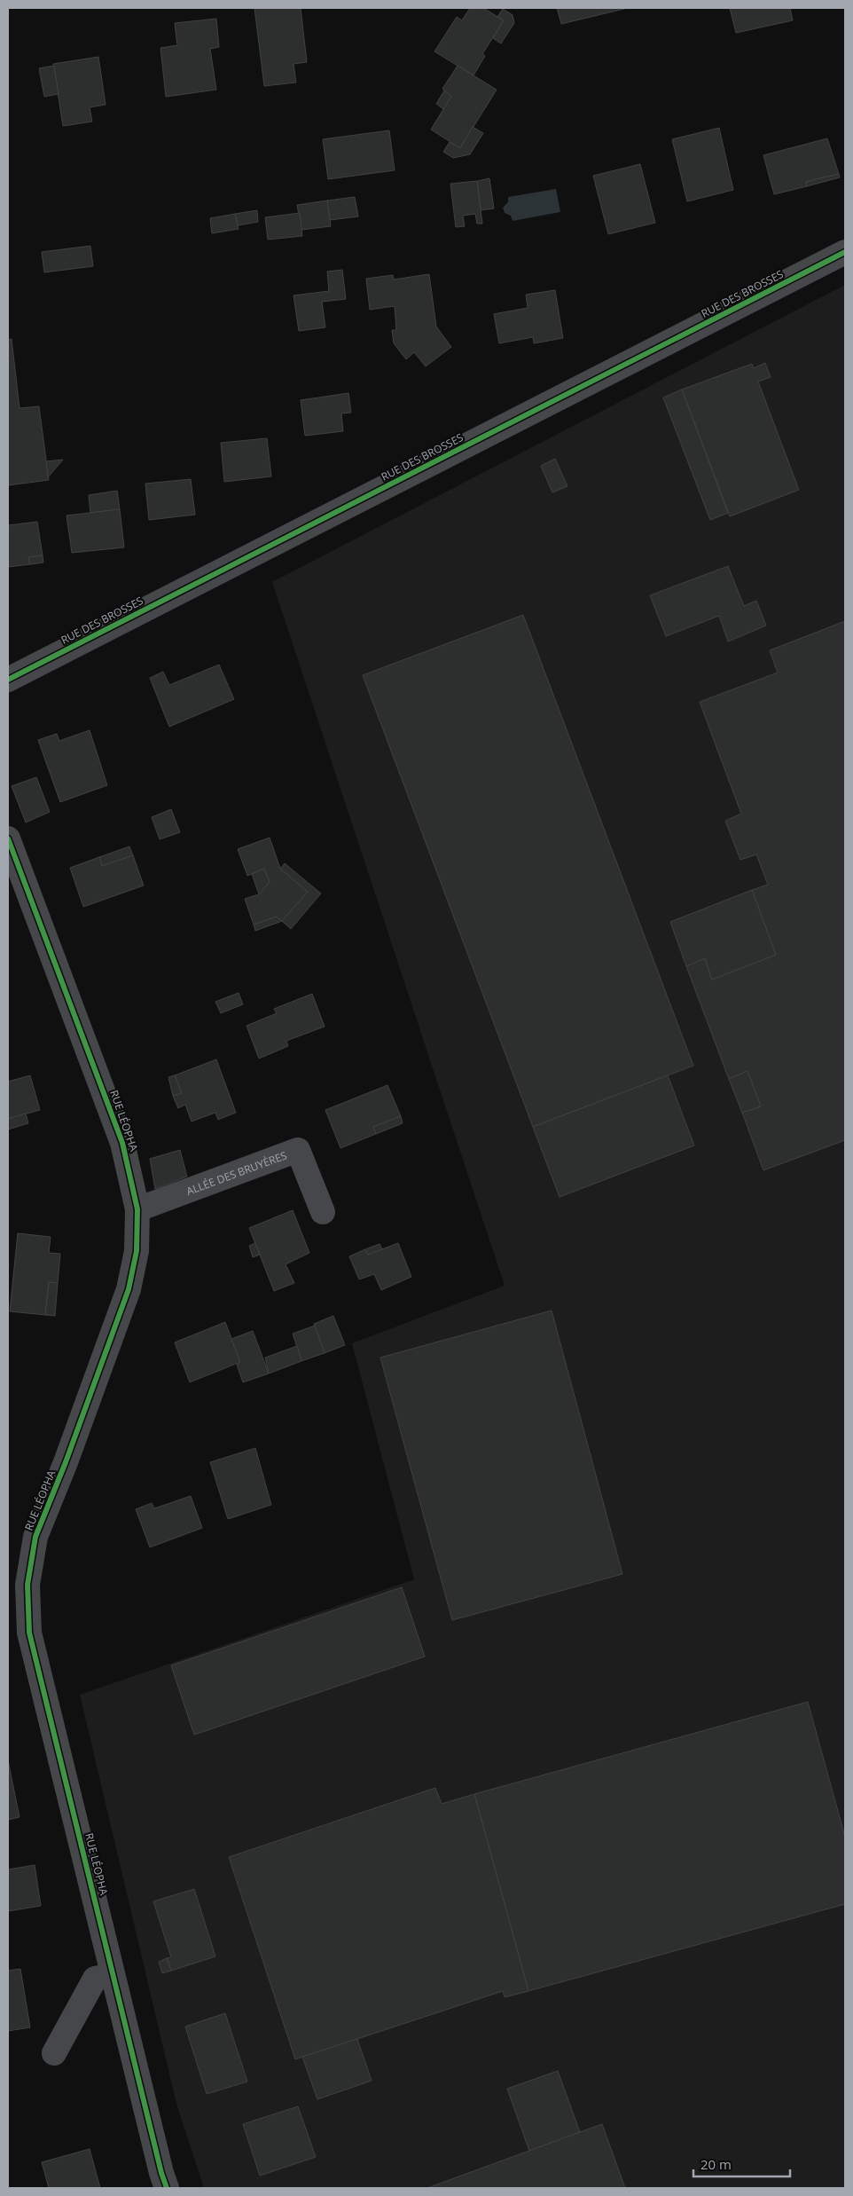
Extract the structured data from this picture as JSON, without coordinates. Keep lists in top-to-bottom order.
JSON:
{
  "streets": {
    "street": ["RUE DES BROSSES", "RUE LÉOPHA", "ALLÉE DES BRUYÈRES"]
  },
  "crossings": [
    ["RUE LÉOPHA", "ALLÉE DES BRUYÈRES"]
  ],
  "scale_bar": "20 m"
}
